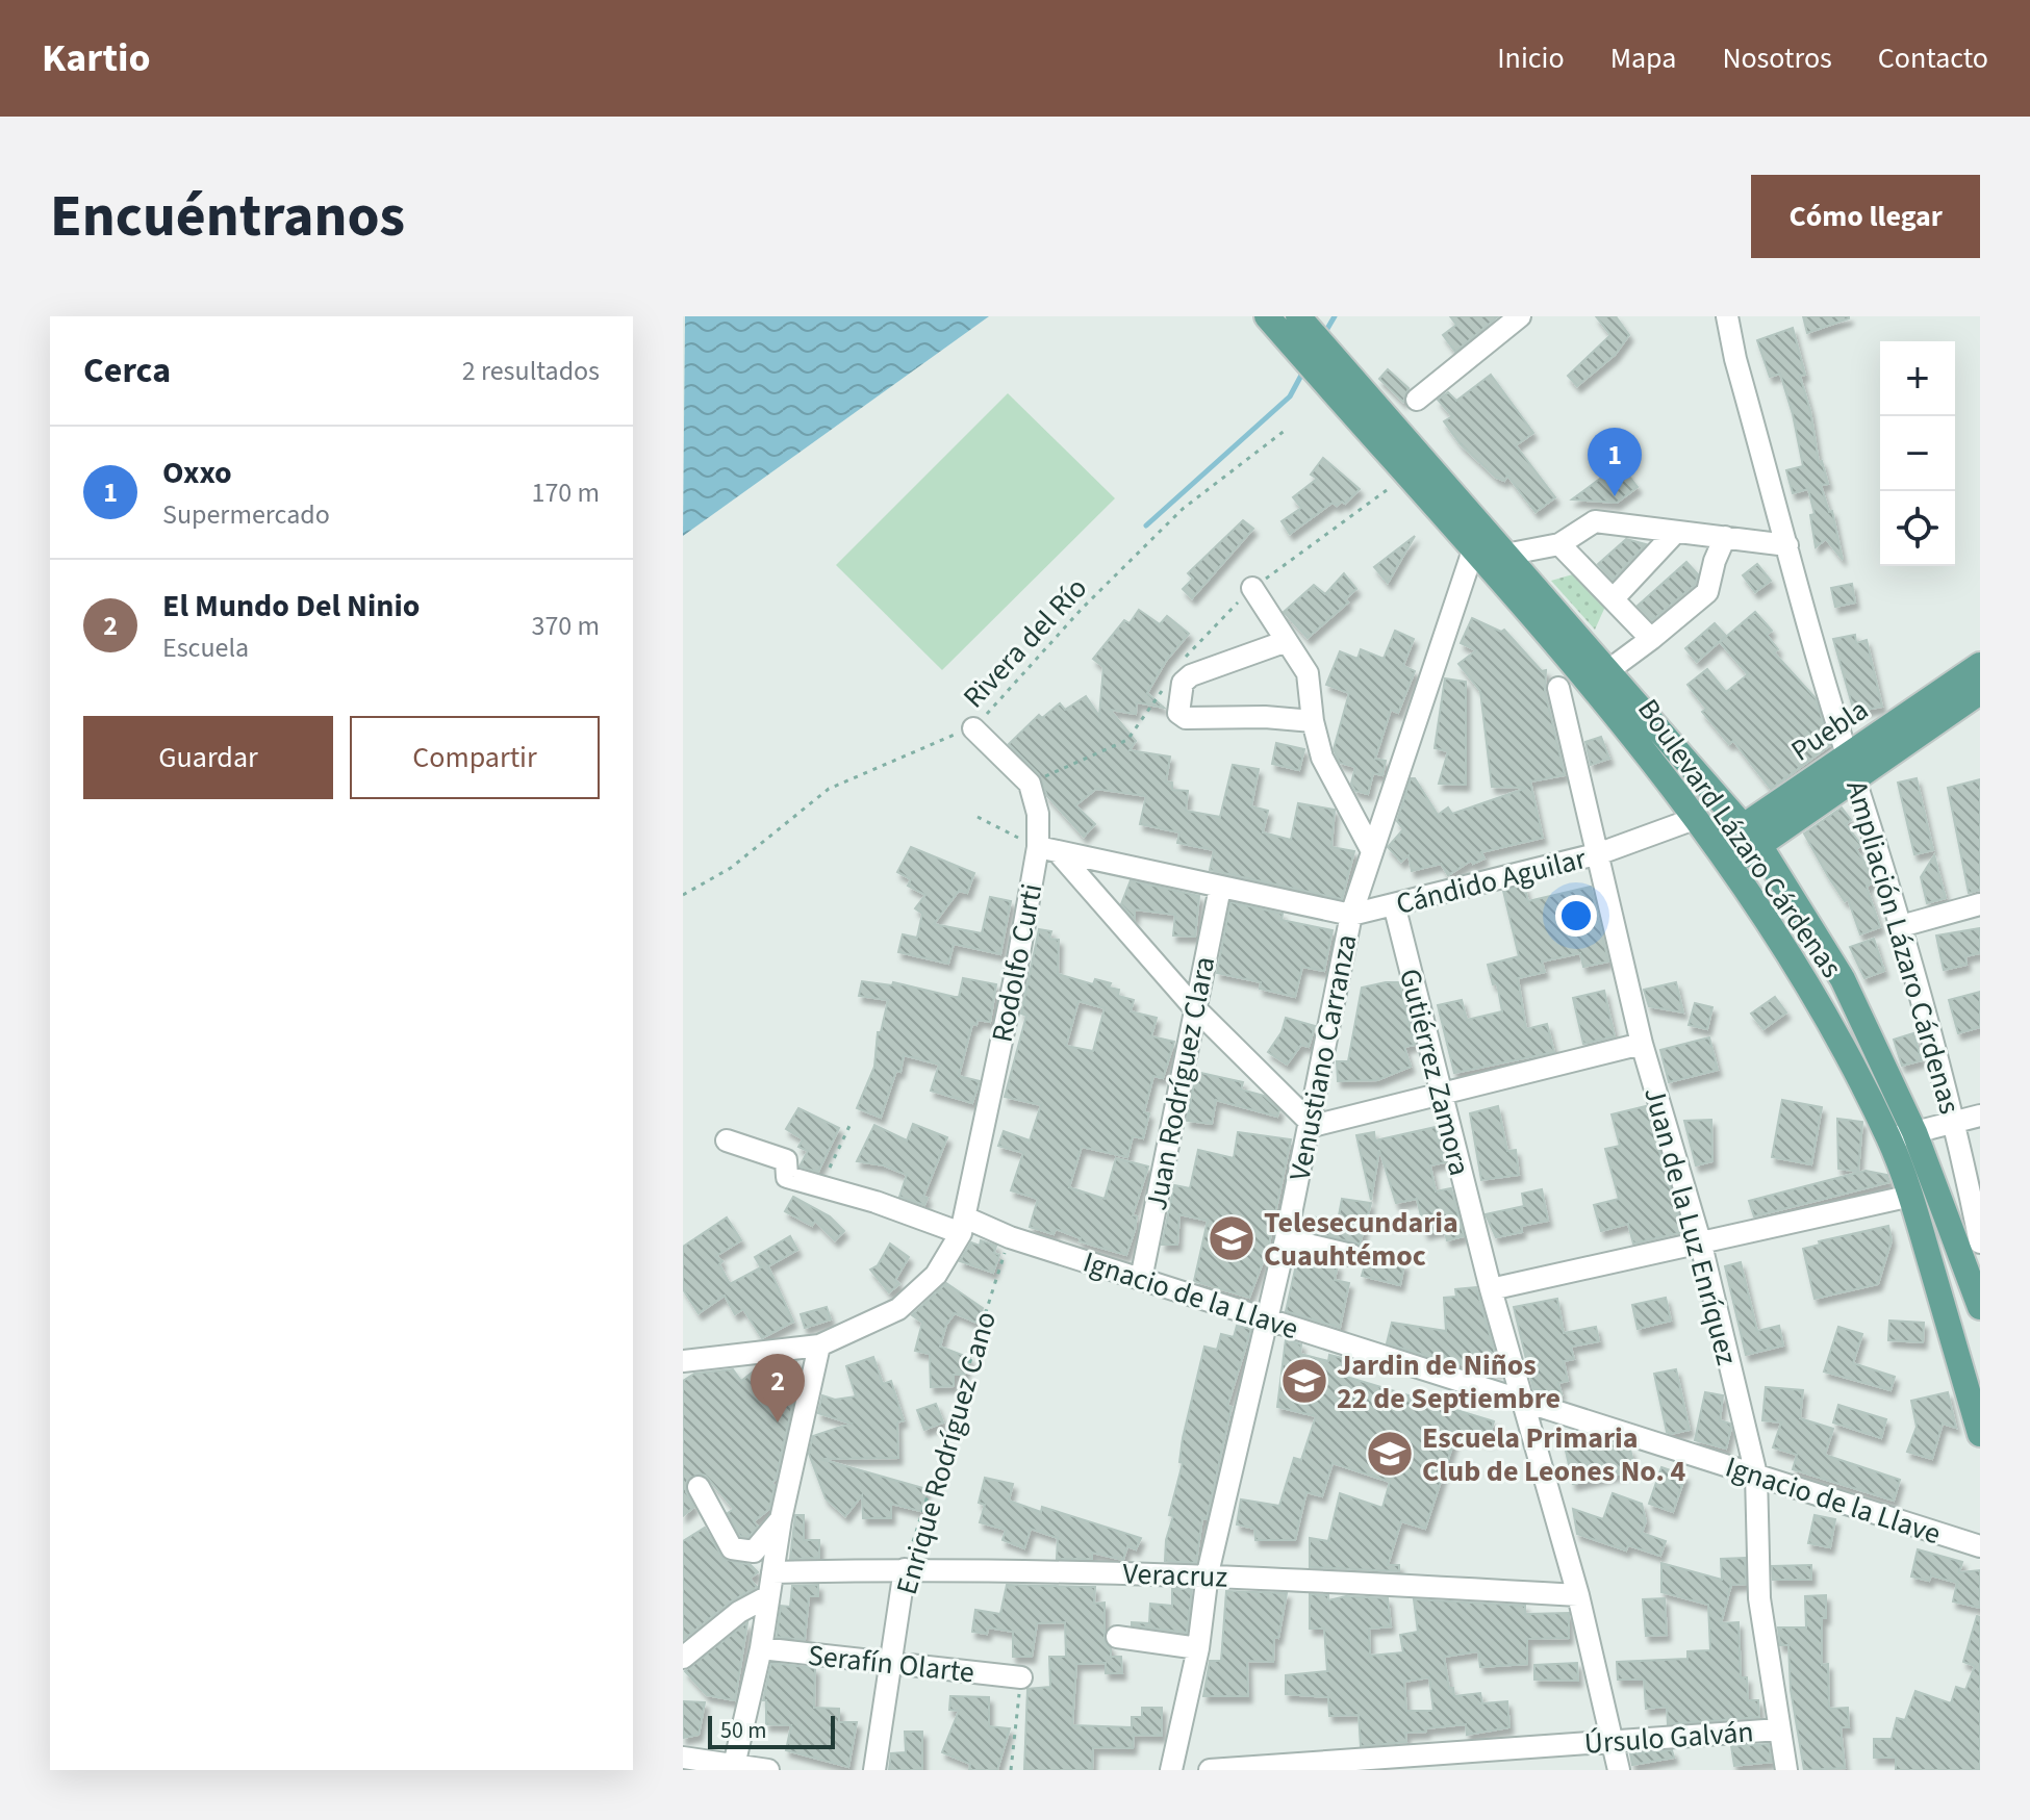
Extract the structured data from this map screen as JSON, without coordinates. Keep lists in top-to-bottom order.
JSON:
{
  "streets": {
    "main road": ["Puebla", "Boulevard Lázaro Cárdenas"],
    "street": [
      "Cándido Aguilar",
      "Ampliación Lázaro Cárdenas",
      "Rodolfo Curti",
      "Venustiano Carranza",
      "Gutiérrez Zamora",
      "Juan Rodríguez Clara",
      "Juan de la Luz Enríquez",
      "Ignacio de la Llave",
      "Enrique Rodríguez Cano",
      "Veracruz",
      "Serafín Olarte",
      "Úrsulo Galván"
    ],
    "path": ["Rivera del Río"]
  },
  "crossings": [
    ["Puebla", "Boulevard Lázaro Cárdenas"],
    ["Puebla", "Ampliación Lázaro Cárdenas"],
    ["Boulevard Lázaro Cárdenas", "Cándido Aguilar"],
    ["Boulevard Lázaro Cárdenas", "Venustiano Carranza"],
    ["Cándido Aguilar", "Rodolfo Curti"],
    ["Cándido Aguilar", "Venustiano Carranza"],
    ["Cándido Aguilar", "Gutiérrez Zamora"],
    ["Cándido Aguilar", "Juan Rodríguez Clara"],
    ["Cándido Aguilar", "Juan de la Luz Enríquez"],
    ["Rodolfo Curti", "Ignacio de la Llave"],
    ["Venustiano Carranza", "Ignacio de la Llave"],
    ["Venustiano Carranza", "Veracruz"],
    ["Gutiérrez Zamora", "Ignacio de la Llave"],
    ["Gutiérrez Zamora", "Veracruz"],
    ["Gutiérrez Zamora", "Úrsulo Galván"],
    ["Juan Rodríguez Clara", "Ignacio de la Llave"],
    ["Juan de la Luz Enríquez", "Ignacio de la Llave"],
    ["Juan de la Luz Enríquez", "Úrsulo Galván"],
    ["Ignacio de la Llave", "Enrique Rodríguez Cano"],
    ["Enrique Rodríguez Cano", "Veracruz"],
    ["Enrique Rodríguez Cano", "Serafín Olarte"]
  ],
  "places": {
    "school or university": ["Telesecundaria Cuauhtémoc", "Jardin de Niños 22 de Septiembre", "Escuela Primaria Club de Leones No. 4"]
  },
  "scale_bar": "50 m",
  "page": {
    "header": "Kartio",
    "nav": [
      "Inicio",
      "Mapa",
      "Nosotros",
      "Contacto"
    ],
    "buttons": [
      "Cómo llegar",
      ["Guardar", "Compartir"]
    ],
    "title": "Encuéntranos",
    "heading": ["Cerca", "2 resultados"],
    "map_buttons": ["+", "−"],
    "list": [
      {
        "mark": "1",
        "name": "Oxxo",
        "note": "Supermercado",
        "value": "170 m"
      },
      {
        "mark": "2",
        "name": "El Mundo Del Ninio",
        "note": "Escuela",
        "value": "370 m"
      }
    ],
    "pins": ["1", "2"],
    "scale": "50 m"
  }
}
